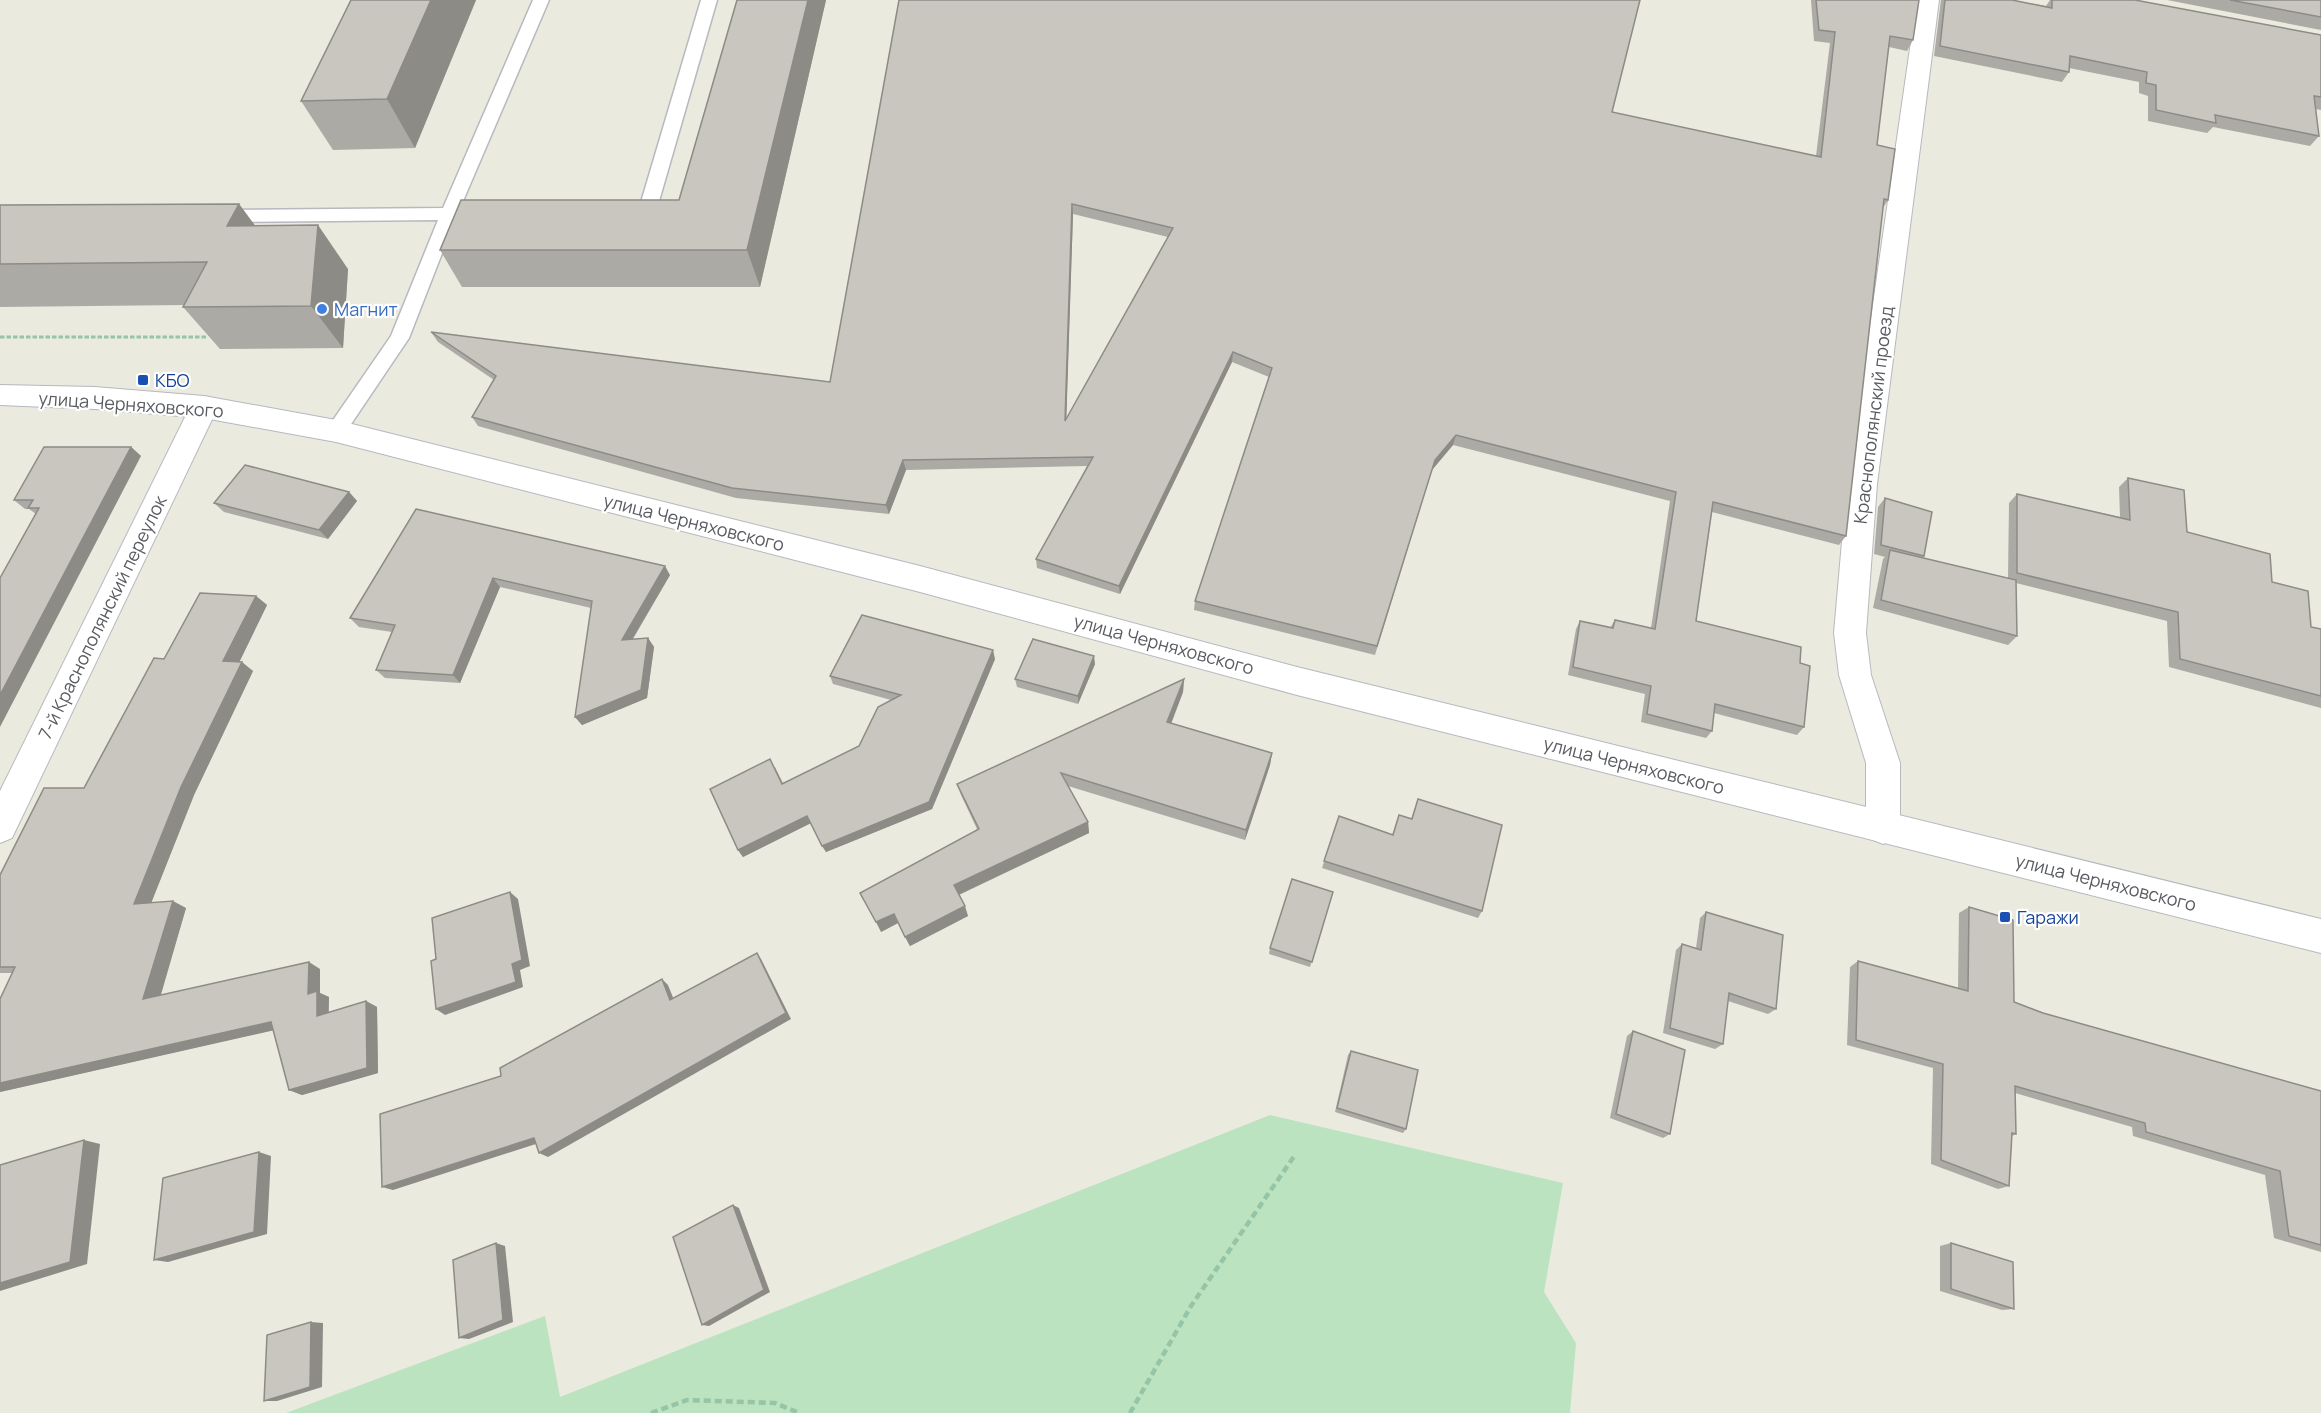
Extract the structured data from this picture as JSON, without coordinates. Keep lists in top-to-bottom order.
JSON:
{
  "streets": {
    "main road": ["улица Черняховского", "Краснополянский проезд", "7-й Краснополянский переулок"]
  },
  "crossings": [
    ["улица Черняховского", "Краснополянский проезд"],
    ["улица Черняховского", "7-й Краснополянский переулок"]
  ],
  "places": {
    "other": ["Магнит"],
    "transit": ["КБО", "Гаражи"]
  }
}
